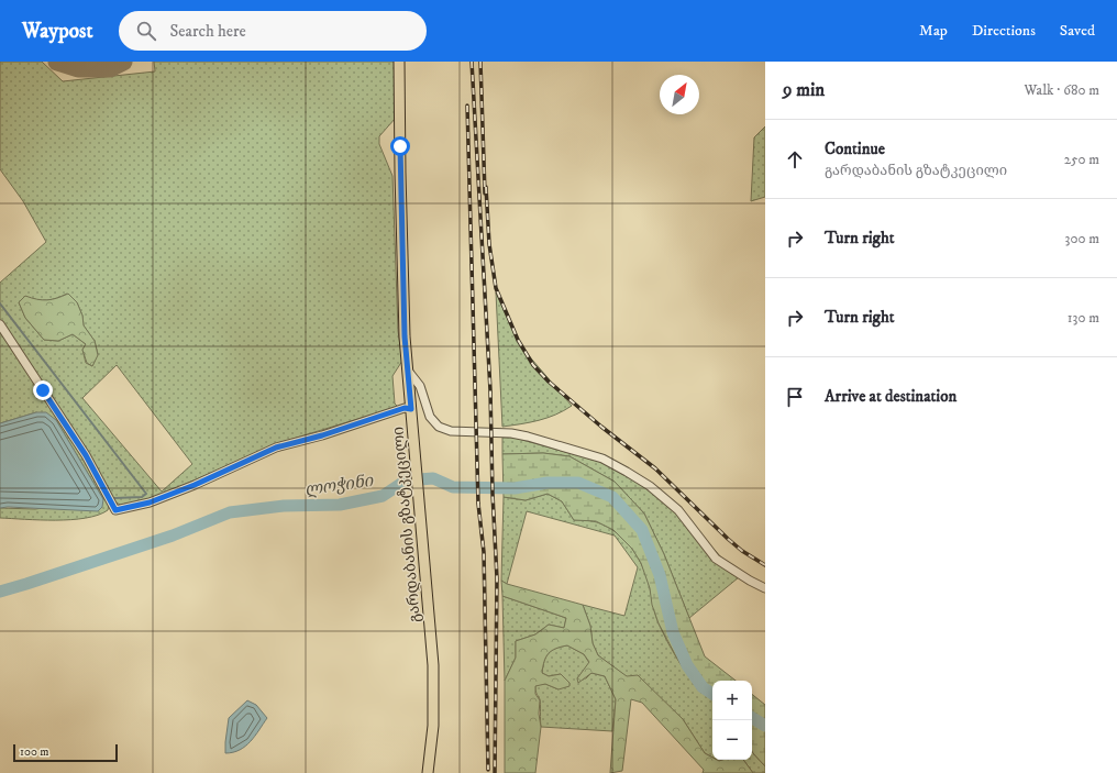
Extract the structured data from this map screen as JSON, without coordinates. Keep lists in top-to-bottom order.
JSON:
{
  "streets": {
    "main road": ["გარდაბანის გზატკეცილი"]
  },
  "water": ["ლოჭინი"],
  "scale_bar": "100 m",
  "north": "top right",
  "page": {
    "header": "Waypost",
    "search": "Search here",
    "nav": ["Map", "Directions", "Saved"],
    "heading": ["9 min", "Walk · 680 m"],
    "list": [
      ["Continue", "გარდაბანის გზატკეცილი", "250 m"],
      ["Turn right", "300 m"],
      ["Turn right", "130 m"],
      "Arrive at destination"
    ],
    "map_buttons": ["+", "−"],
    "scale": "100 m"
  }
}
